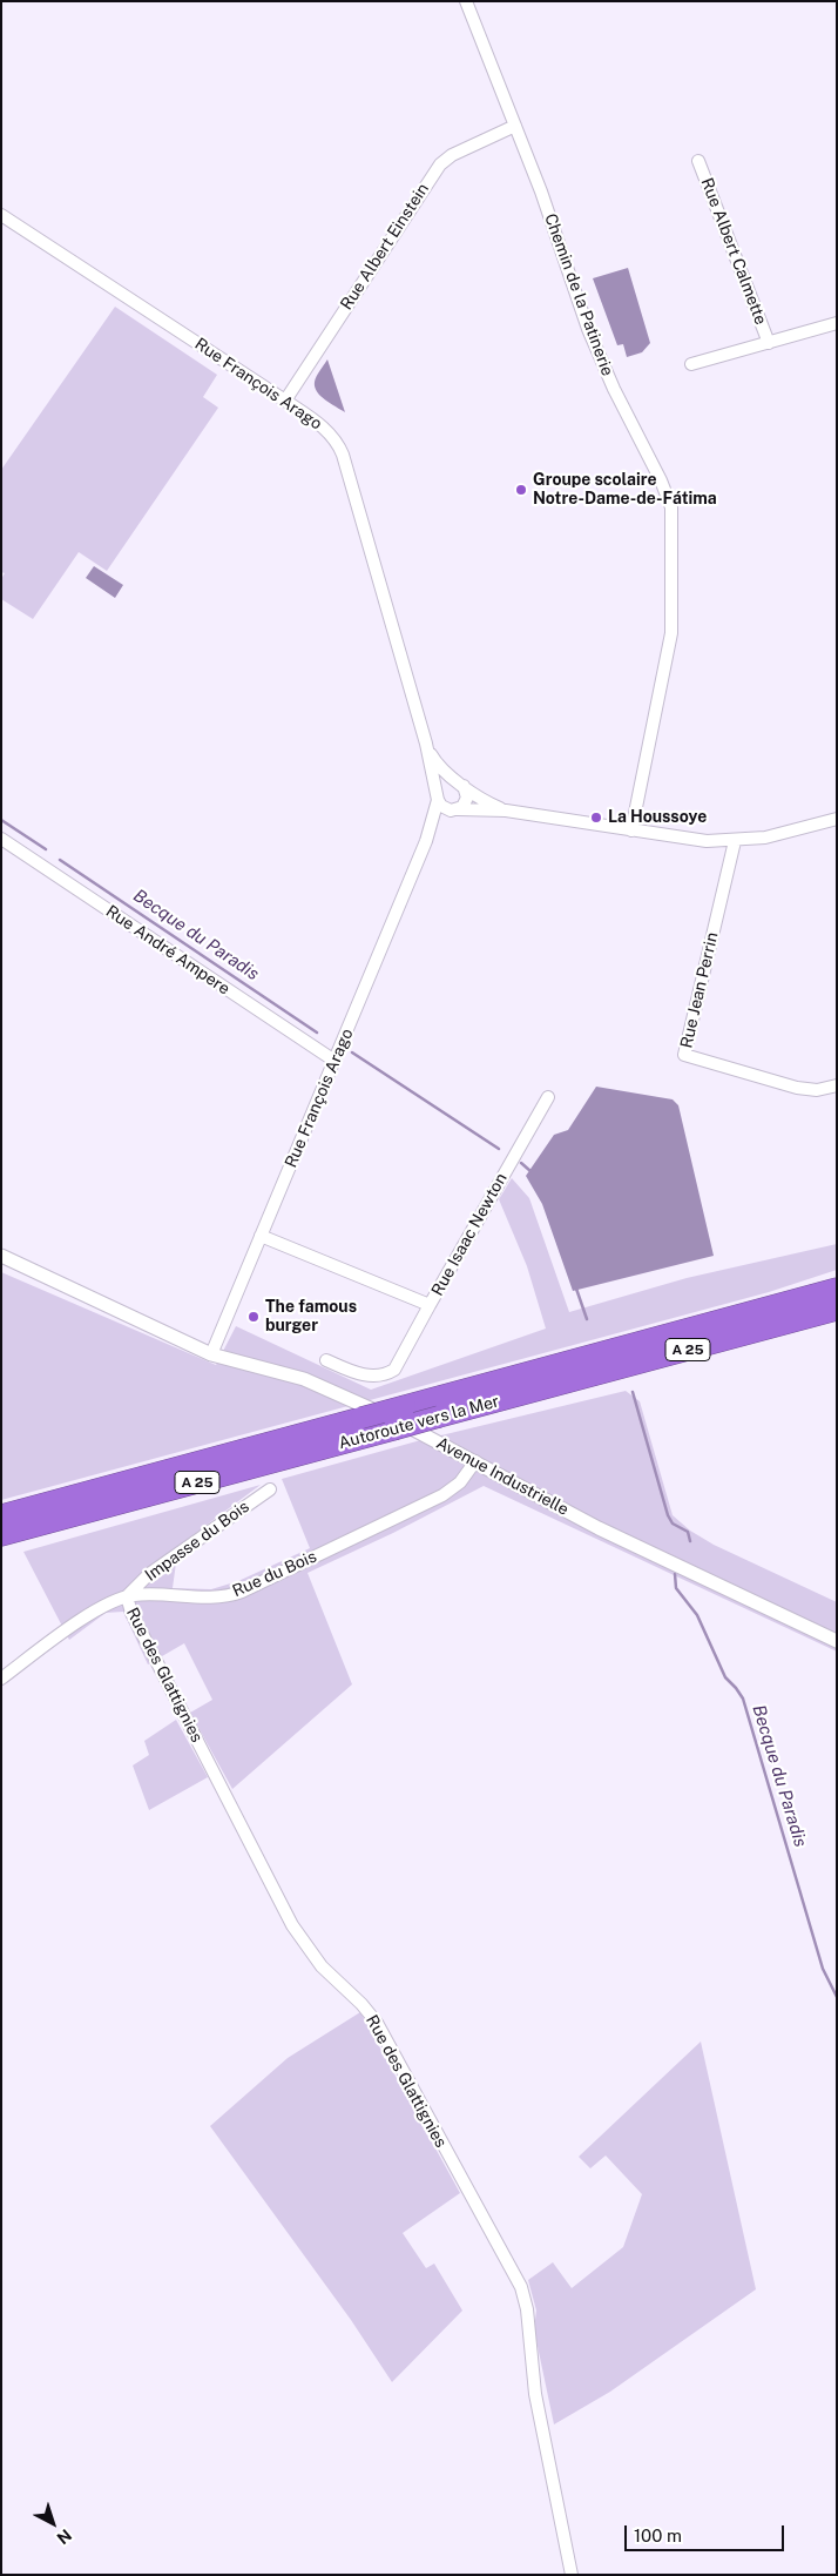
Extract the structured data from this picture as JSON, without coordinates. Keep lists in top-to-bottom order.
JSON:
{
  "streets": {
    "highway": ["A 25", "Autoroute vers la Mer"],
    "street": [
      "Rue Albert Einstein",
      "Rue Albert Calmette",
      "Chemin de la Patinerie",
      "Rue François Arago",
      "Rue André Ampere",
      "Rue Jean Perrin",
      "Rue Isaac Newton",
      "Avenue Industrielle",
      "Impasse du Bois",
      "Rue du Bois",
      "Rue des Glattignies"
    ]
  },
  "crossings": [
    ["Rue Albert Einstein", "Chemin de la Patinerie"],
    ["Rue Albert Einstein", "Rue François Arago"],
    ["Rue François Arago", "Rue André Ampere"],
    ["Rue François Arago", "Rue Isaac Newton"],
    ["Rue François Arago", "Avenue Industrielle"],
    ["Avenue Industrielle", "Rue du Bois"],
    ["Impasse du Bois", "Rue du Bois"],
    ["Impasse du Bois", "Rue des Glattignies"],
    ["Rue du Bois", "Rue des Glattignies"]
  ],
  "water": ["Becque du Paradis"],
  "places": ["Groupe scolaire Notre-Dame-de-Fátima", "La Houssoye", "The famous burger"],
  "scale_bar": "100 m",
  "north": "bottom right"
}
